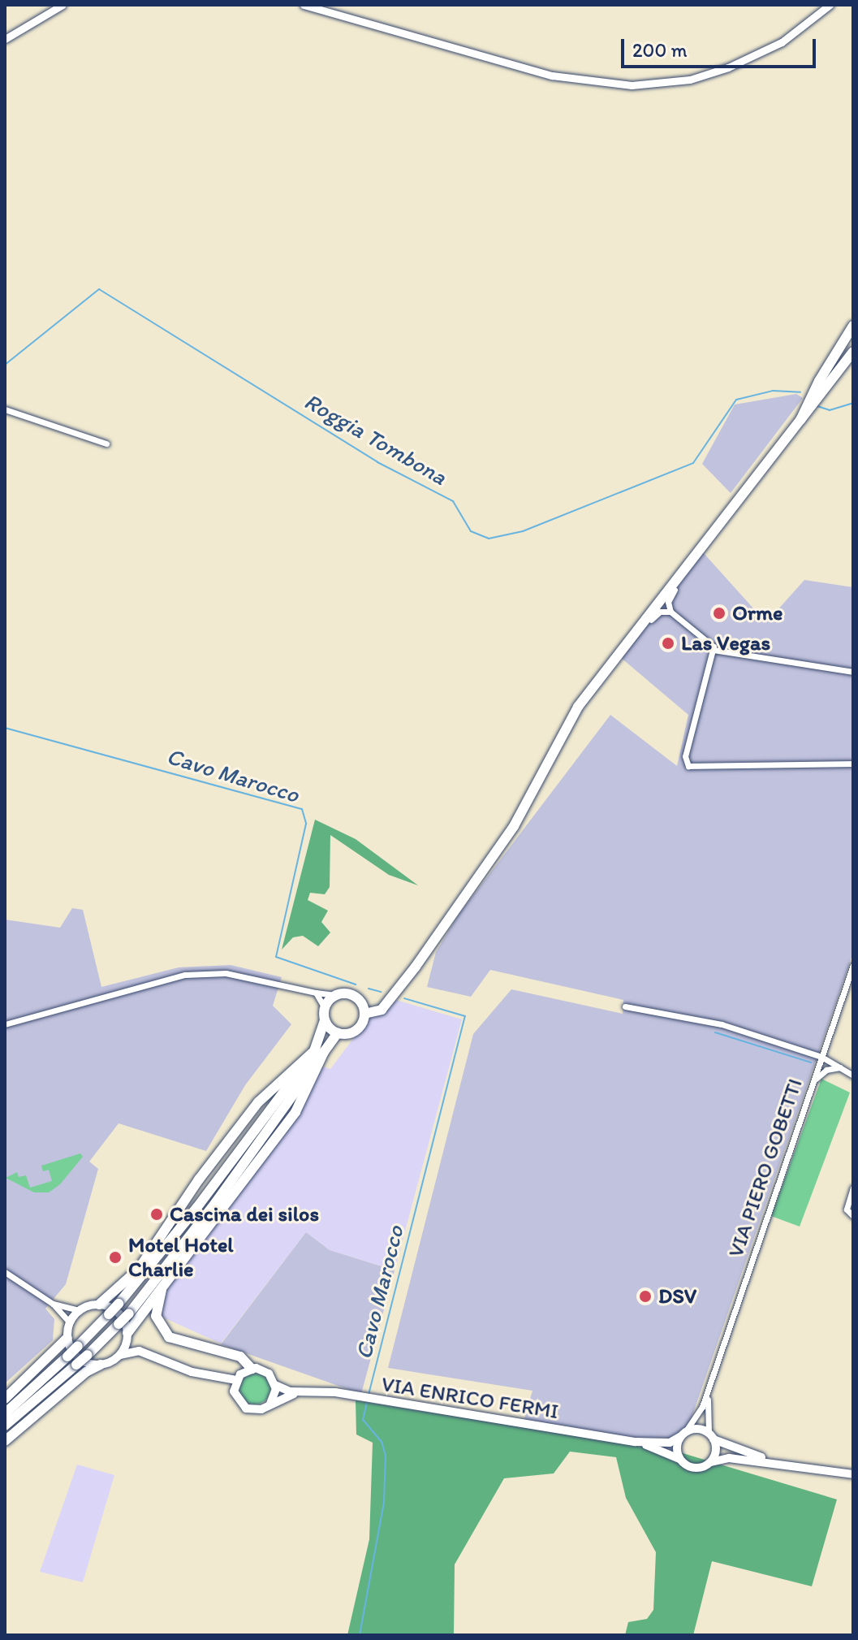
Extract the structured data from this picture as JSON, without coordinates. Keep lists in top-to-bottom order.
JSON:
{
  "streets": {
    "main road": ["VIA ENRICO FERMI"],
    "street": ["VIA PIERO GOBETTI"]
  },
  "water": ["Roggia Tombona", "Cavo Marocco"],
  "places": [
    "Orme",
    "Las Vegas",
    "Cascina dei silos",
    "Motel Hotel Charlie",
    "DSV"
  ],
  "scale_bar": "200 m"
}
